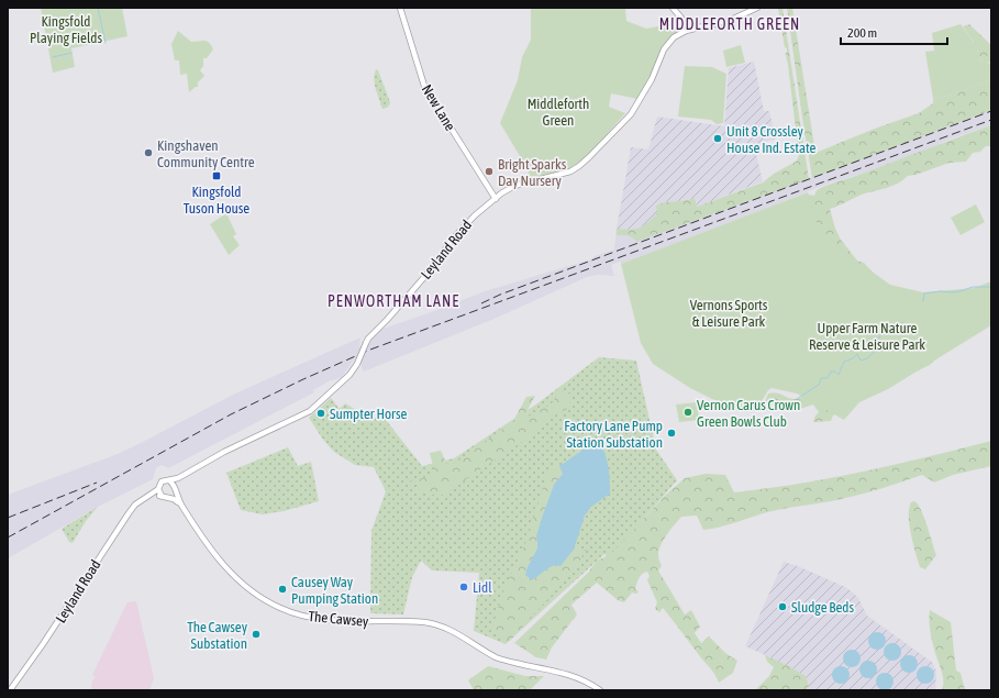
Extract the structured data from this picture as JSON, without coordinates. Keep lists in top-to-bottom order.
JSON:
{
  "streets": {
    "main road": ["New Lane", "Leyland Road", "The Cawsey"]
  },
  "crossings": [
    ["New Lane", "Leyland Road"],
    ["Leyland Road", "The Cawsey"]
  ],
  "districts": ["MIDDLEFORTH GREEN", "PENWORTHAM LANE"],
  "parks": [
    "Kingsfold Playing Fields",
    "Middleforth Green",
    "Vernons Sports & Leisure Park",
    "Upper Farm Nature Reserve & Leisure Park"
  ],
  "places": {
    "other": [
      "Unit 8 Crossley House Ind. Estate",
      "Kingshaven Community Centre",
      "Bright Sparks Day Nursery",
      "Vernon Carus Crown Green Bowls Club",
      "Sumpter Horse",
      "Factory Lane Pump Station Substation",
      "Lidl",
      "Causey Way Pumping Station",
      "Sludge Beds",
      "The Cawsey Substation"
    ],
    "transit": ["Kingsfold Tuson House"]
  },
  "scale_bar": "200 m"
}
